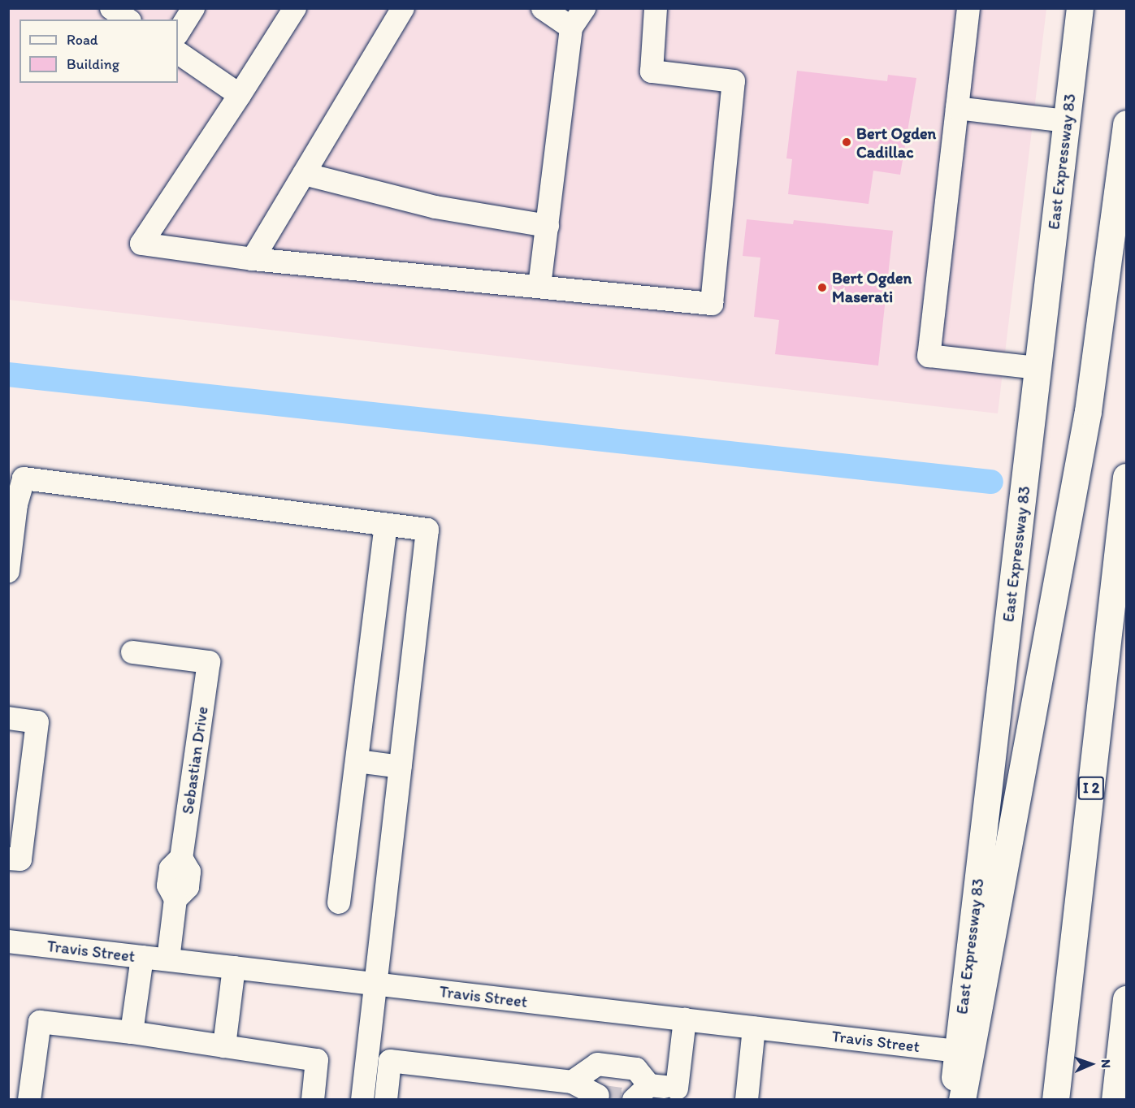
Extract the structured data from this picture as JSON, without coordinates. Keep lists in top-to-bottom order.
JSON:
{
  "streets": {
    "main road": ["East Expressway 83", "I 2"],
    "street": ["Sebastian Drive", "Travis Street"]
  },
  "crossings": [
    ["East Expressway 83", "Travis Street"],
    ["Sebastian Drive", "Travis Street"]
  ],
  "places": ["Bert Ogden Cadillac", "Bert Ogden Maserati"],
  "legend": ["Road", "Building"],
  "north": "right"
}
